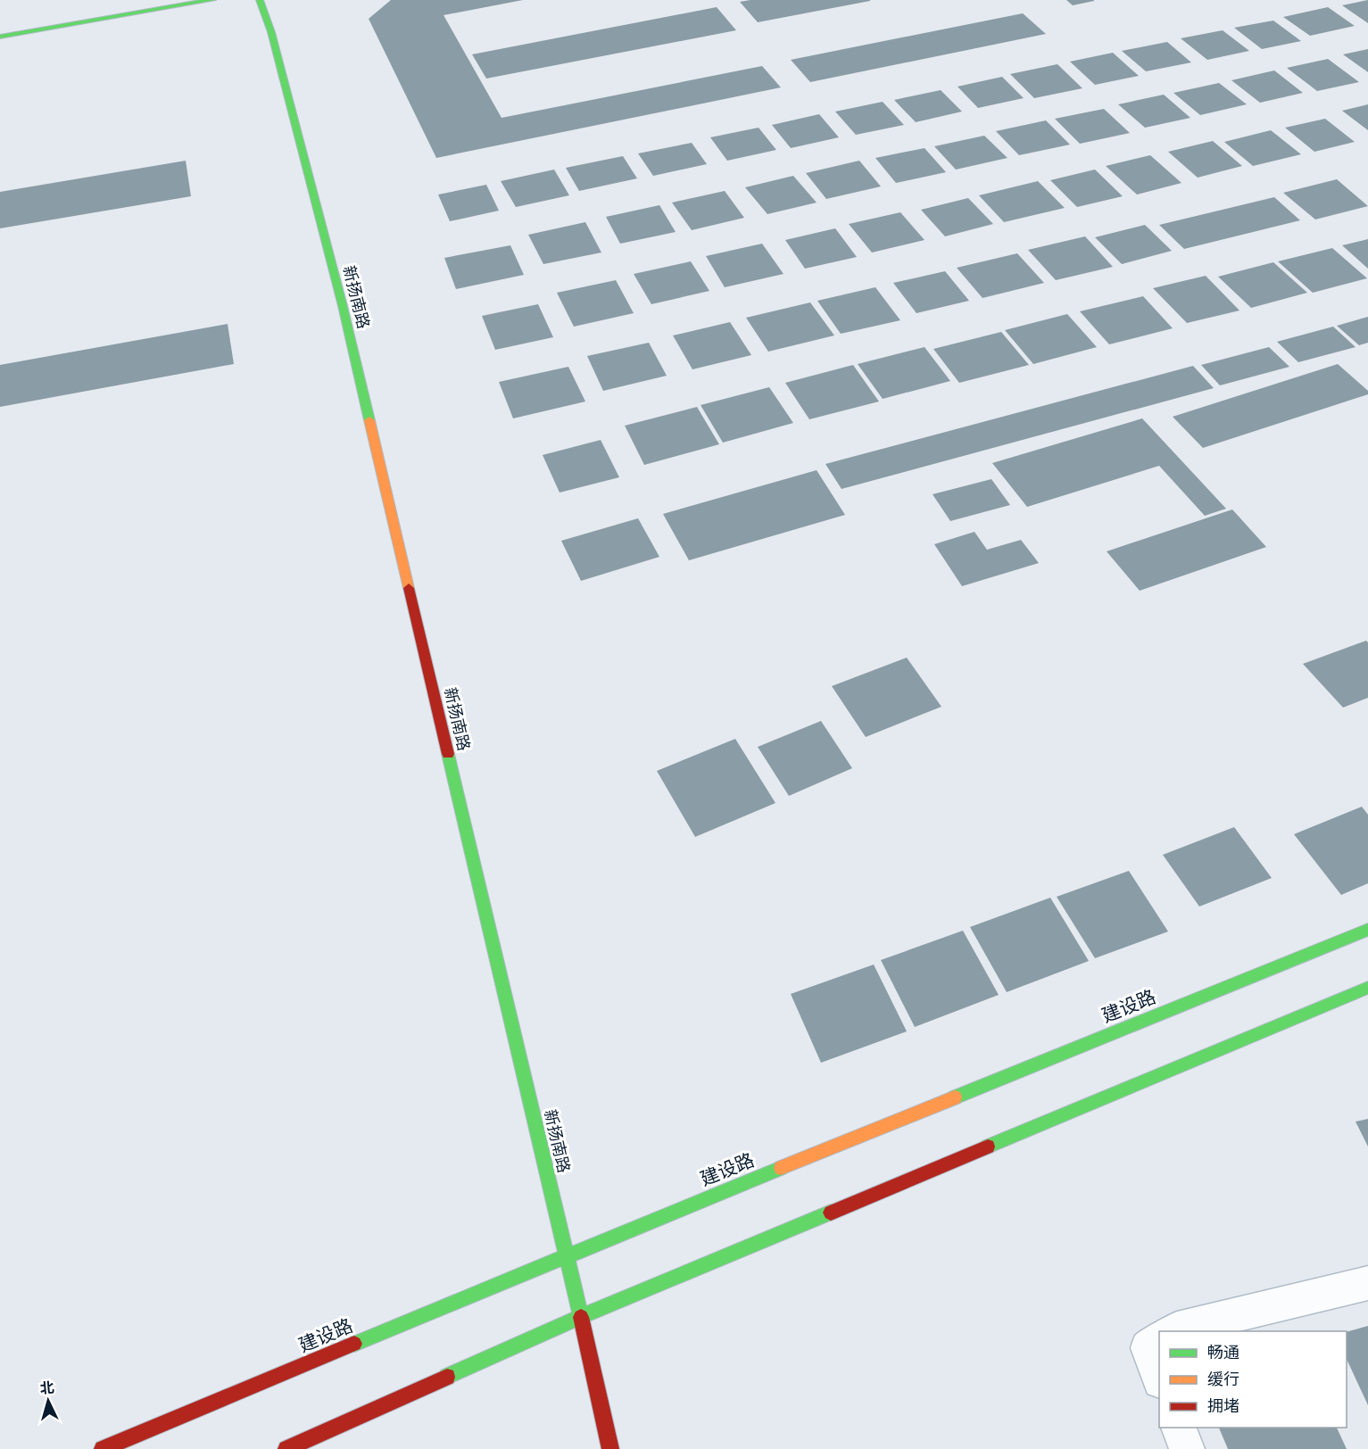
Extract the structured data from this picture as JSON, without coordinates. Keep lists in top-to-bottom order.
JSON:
{
  "streets": {
    "street": ["新扬南路", "建设路"]
  },
  "crossings": [
    ["新扬南路", "建设路"]
  ],
  "legend": ["畅通", "缓行", "拥堵"],
  "north": "top"
}
